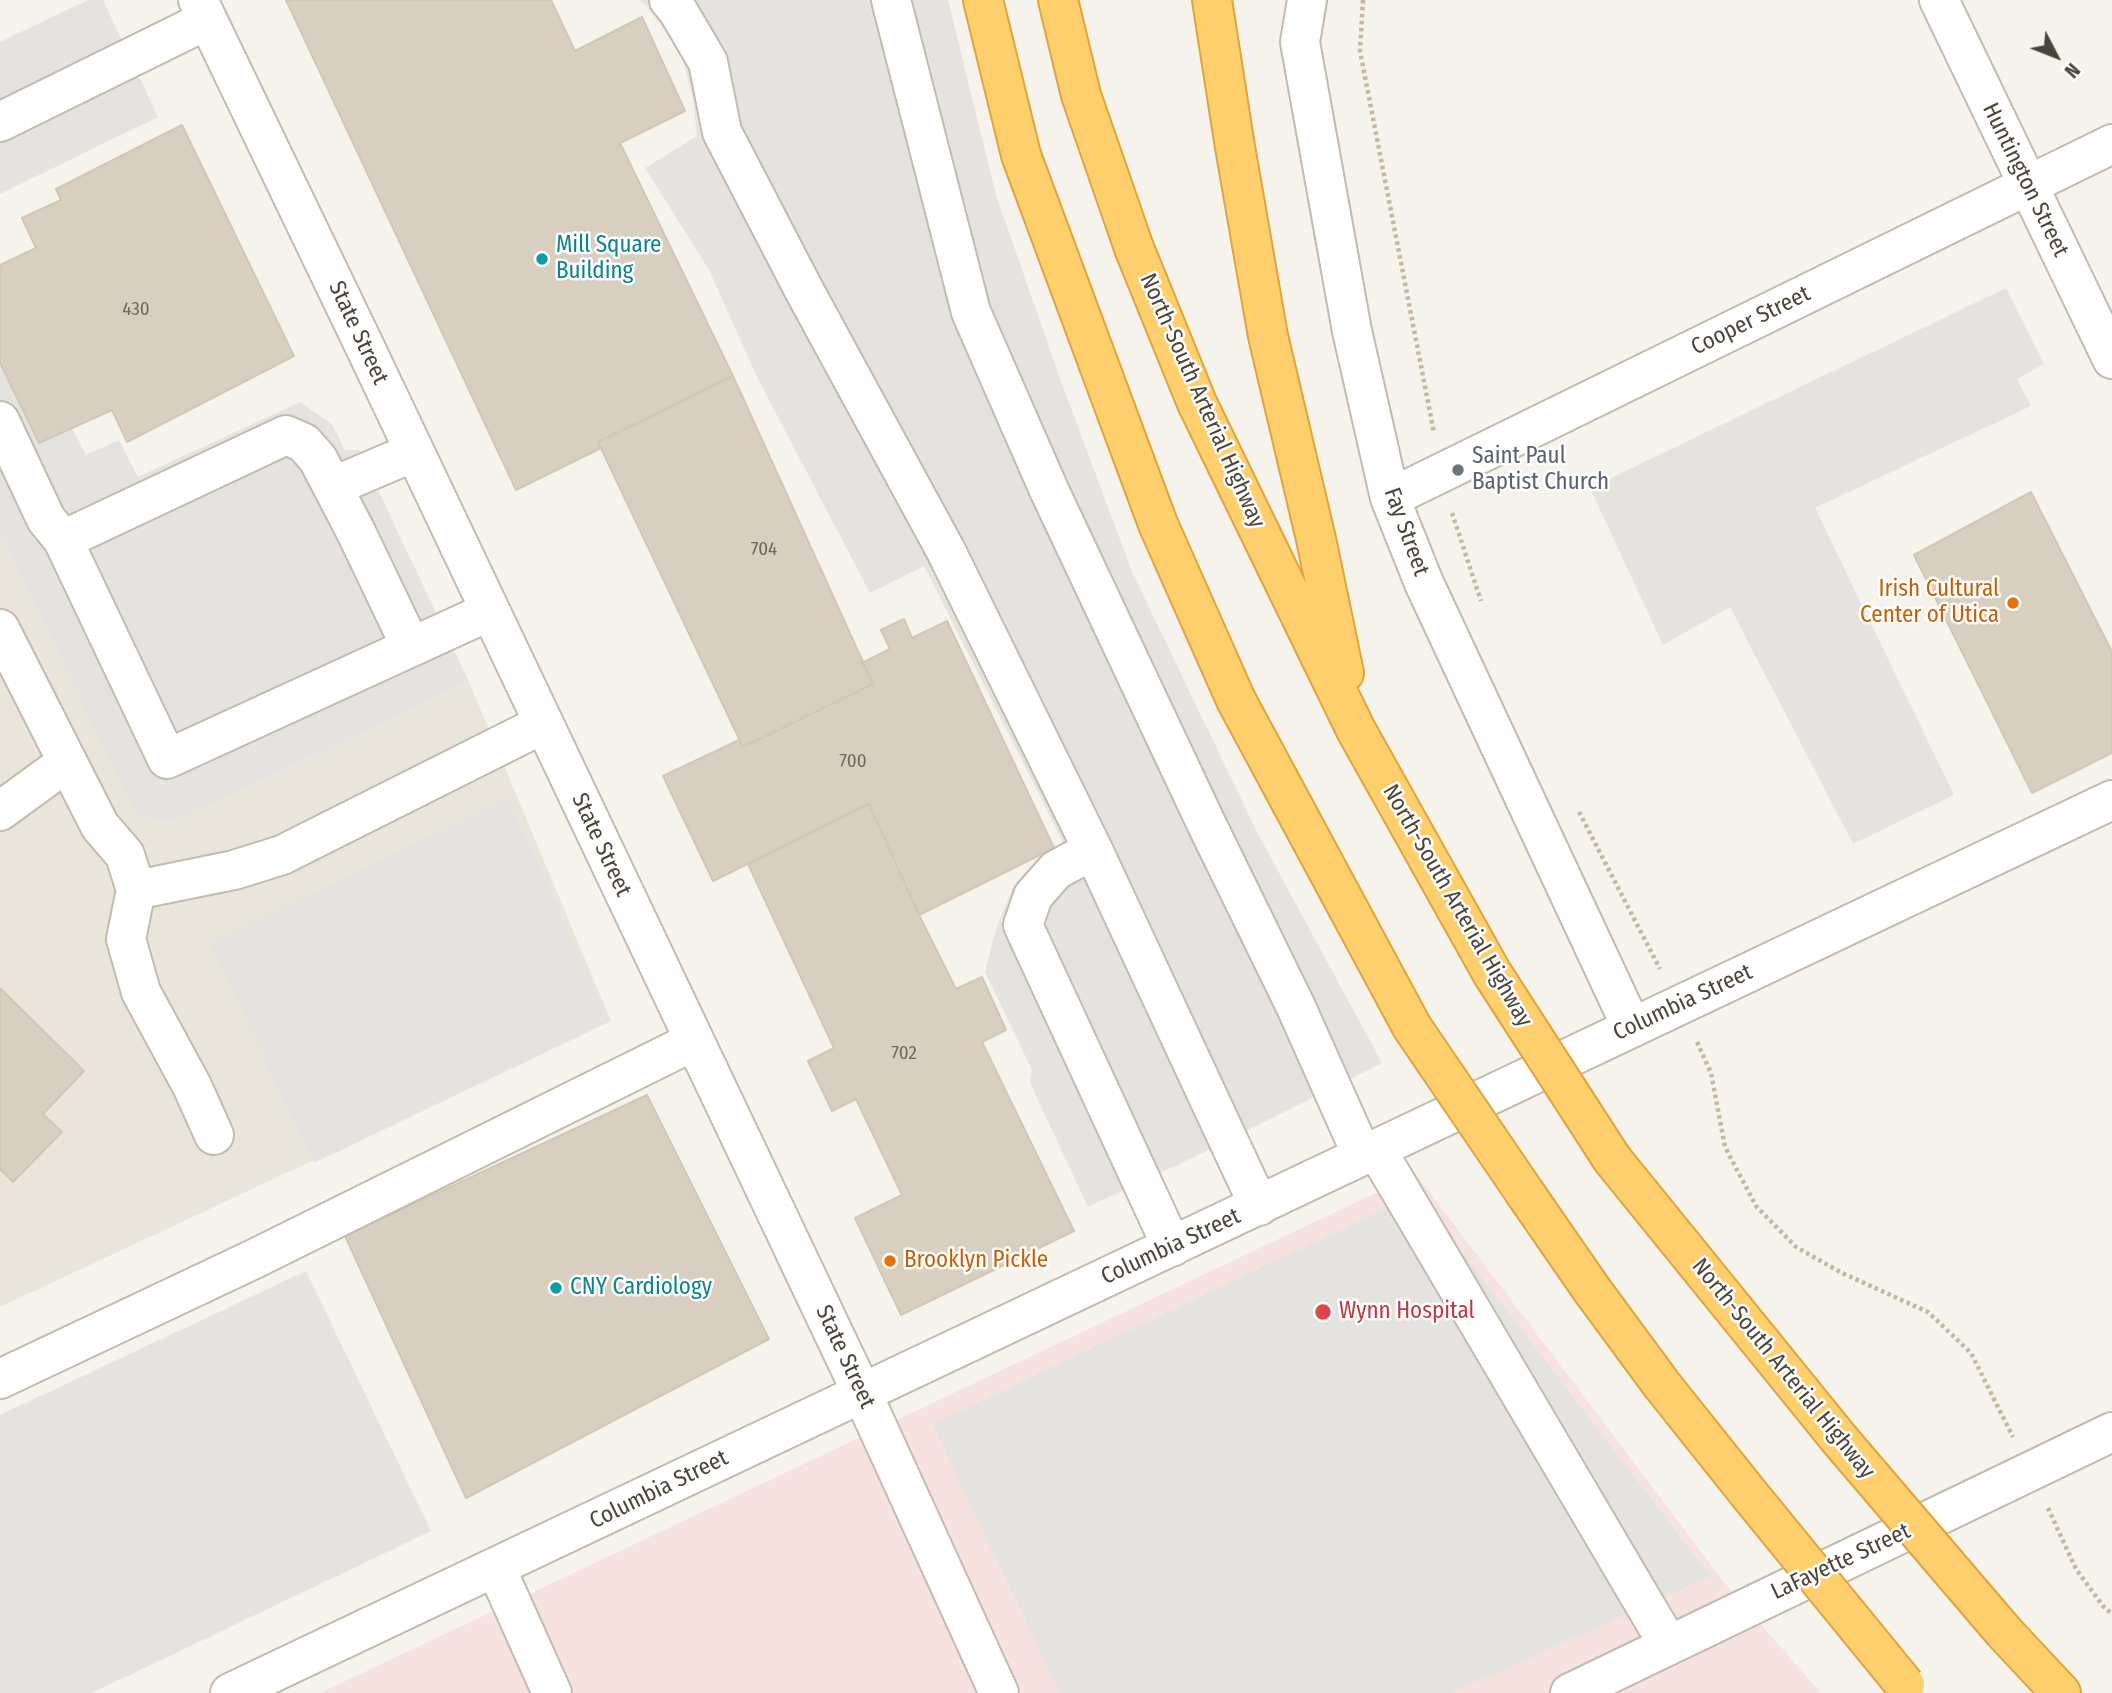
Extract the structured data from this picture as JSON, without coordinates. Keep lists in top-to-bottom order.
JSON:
{
  "streets": {
    "highway": ["North-South Arterial Highway"],
    "street": [
      "Huntington Street",
      "Cooper Street",
      "State Street",
      "Fay Street",
      "Columbia Street",
      "LaFayette Street"
    ]
  },
  "crossings": [
    ["Huntington Street", "Cooper Street"],
    ["Cooper Street", "Fay Street"],
    ["State Street", "Columbia Street"],
    ["Fay Street", "Columbia Street"]
  ],
  "places": [
    "Mill Square Building",
    "Saint Paul Baptist Church",
    "Irish Cultural Center of Utica",
    "Brooklyn Pickle",
    "CNY Cardiology",
    "Wynn Hospital"
  ],
  "house_numbers": [
    "430",
    "704",
    "700",
    "702"
  ],
  "north": "bottom right"
}
